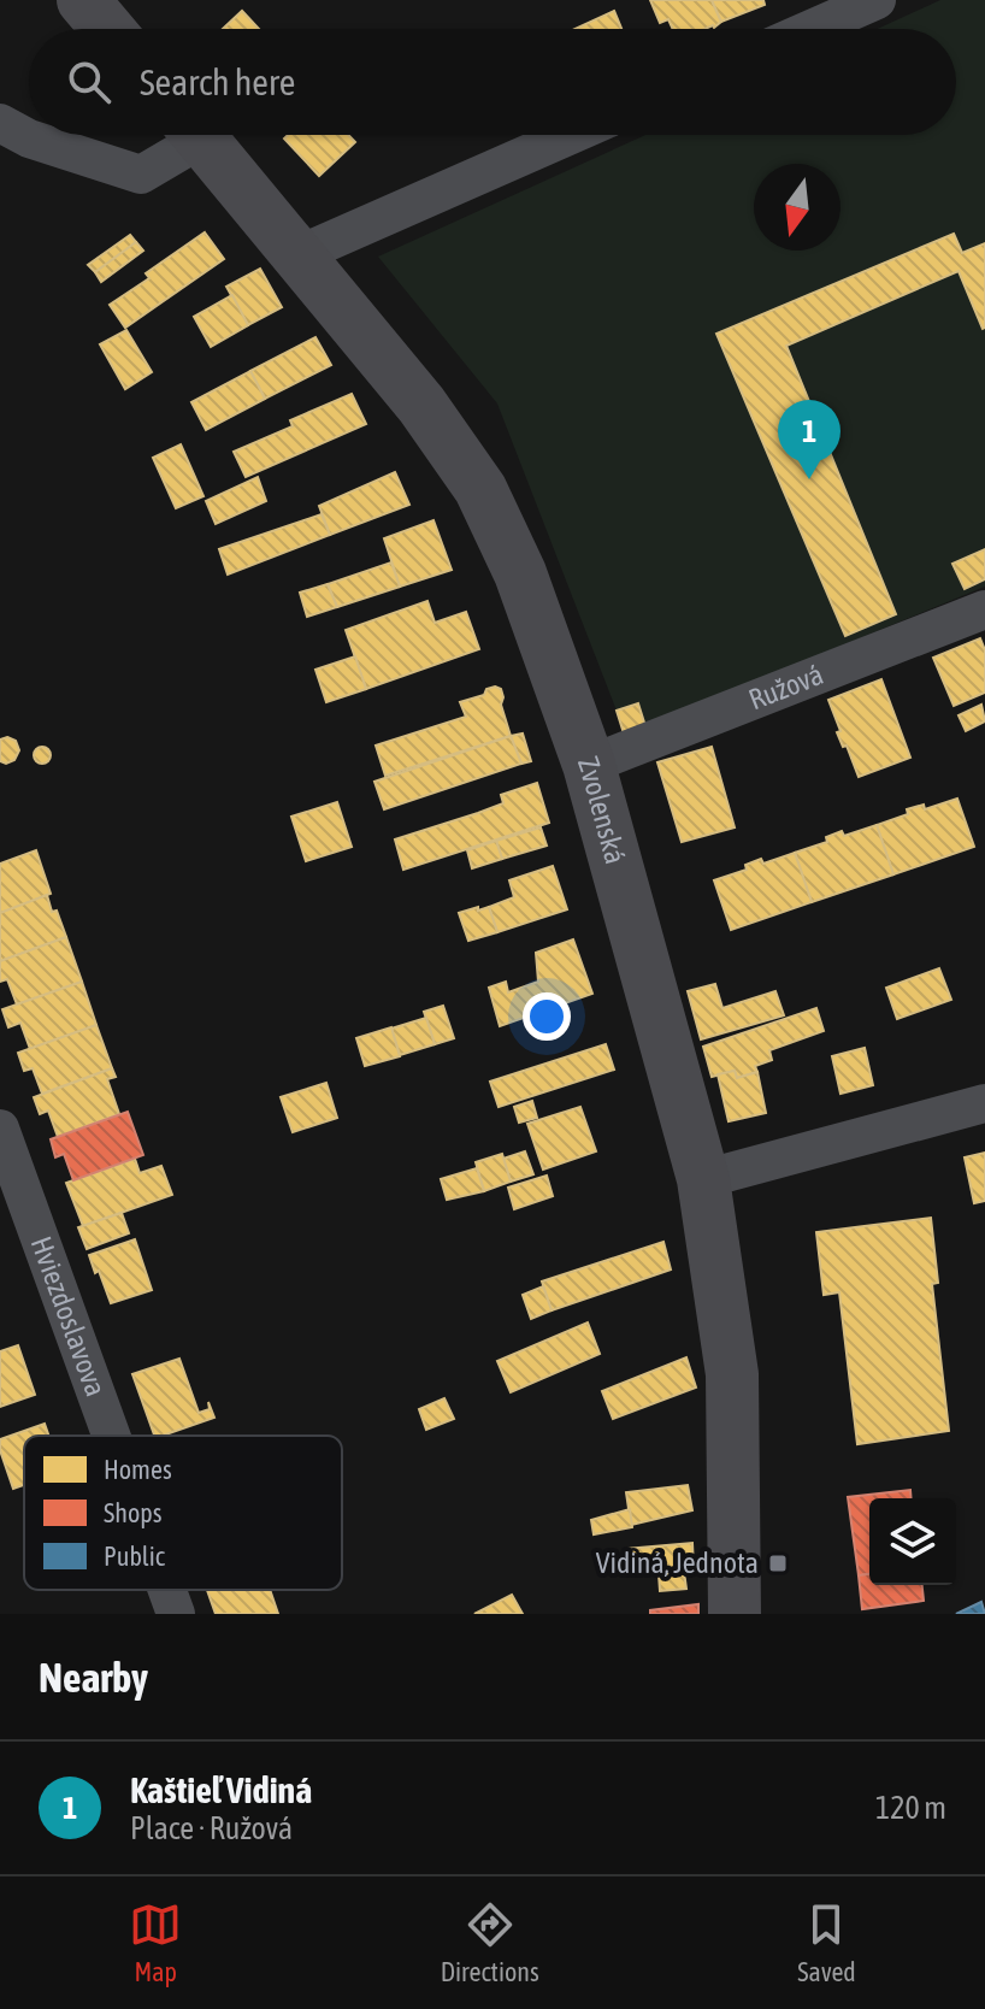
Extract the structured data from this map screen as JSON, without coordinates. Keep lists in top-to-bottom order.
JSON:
{
  "streets": {
    "street": ["Ružová", "Zvolenská", "Hviezdoslavova"]
  },
  "crossings": [
    ["Ružová", "Zvolenská"]
  ],
  "places": {
    "transit": ["Vidiná, Jednota"]
  },
  "legend": ["Homes", "Shops", "Public"],
  "north": "bottom",
  "page": {
    "search": "Search here",
    "pins": "1",
    "heading": "Nearby",
    "list": [
      {
        "mark": "1",
        "name": "Kaštieľ Vidiná",
        "note": "Place · Ružová",
        "value": "120 m"
      }
    ],
    "nav": ["Map", "Directions", "Saved"]
  }
}
